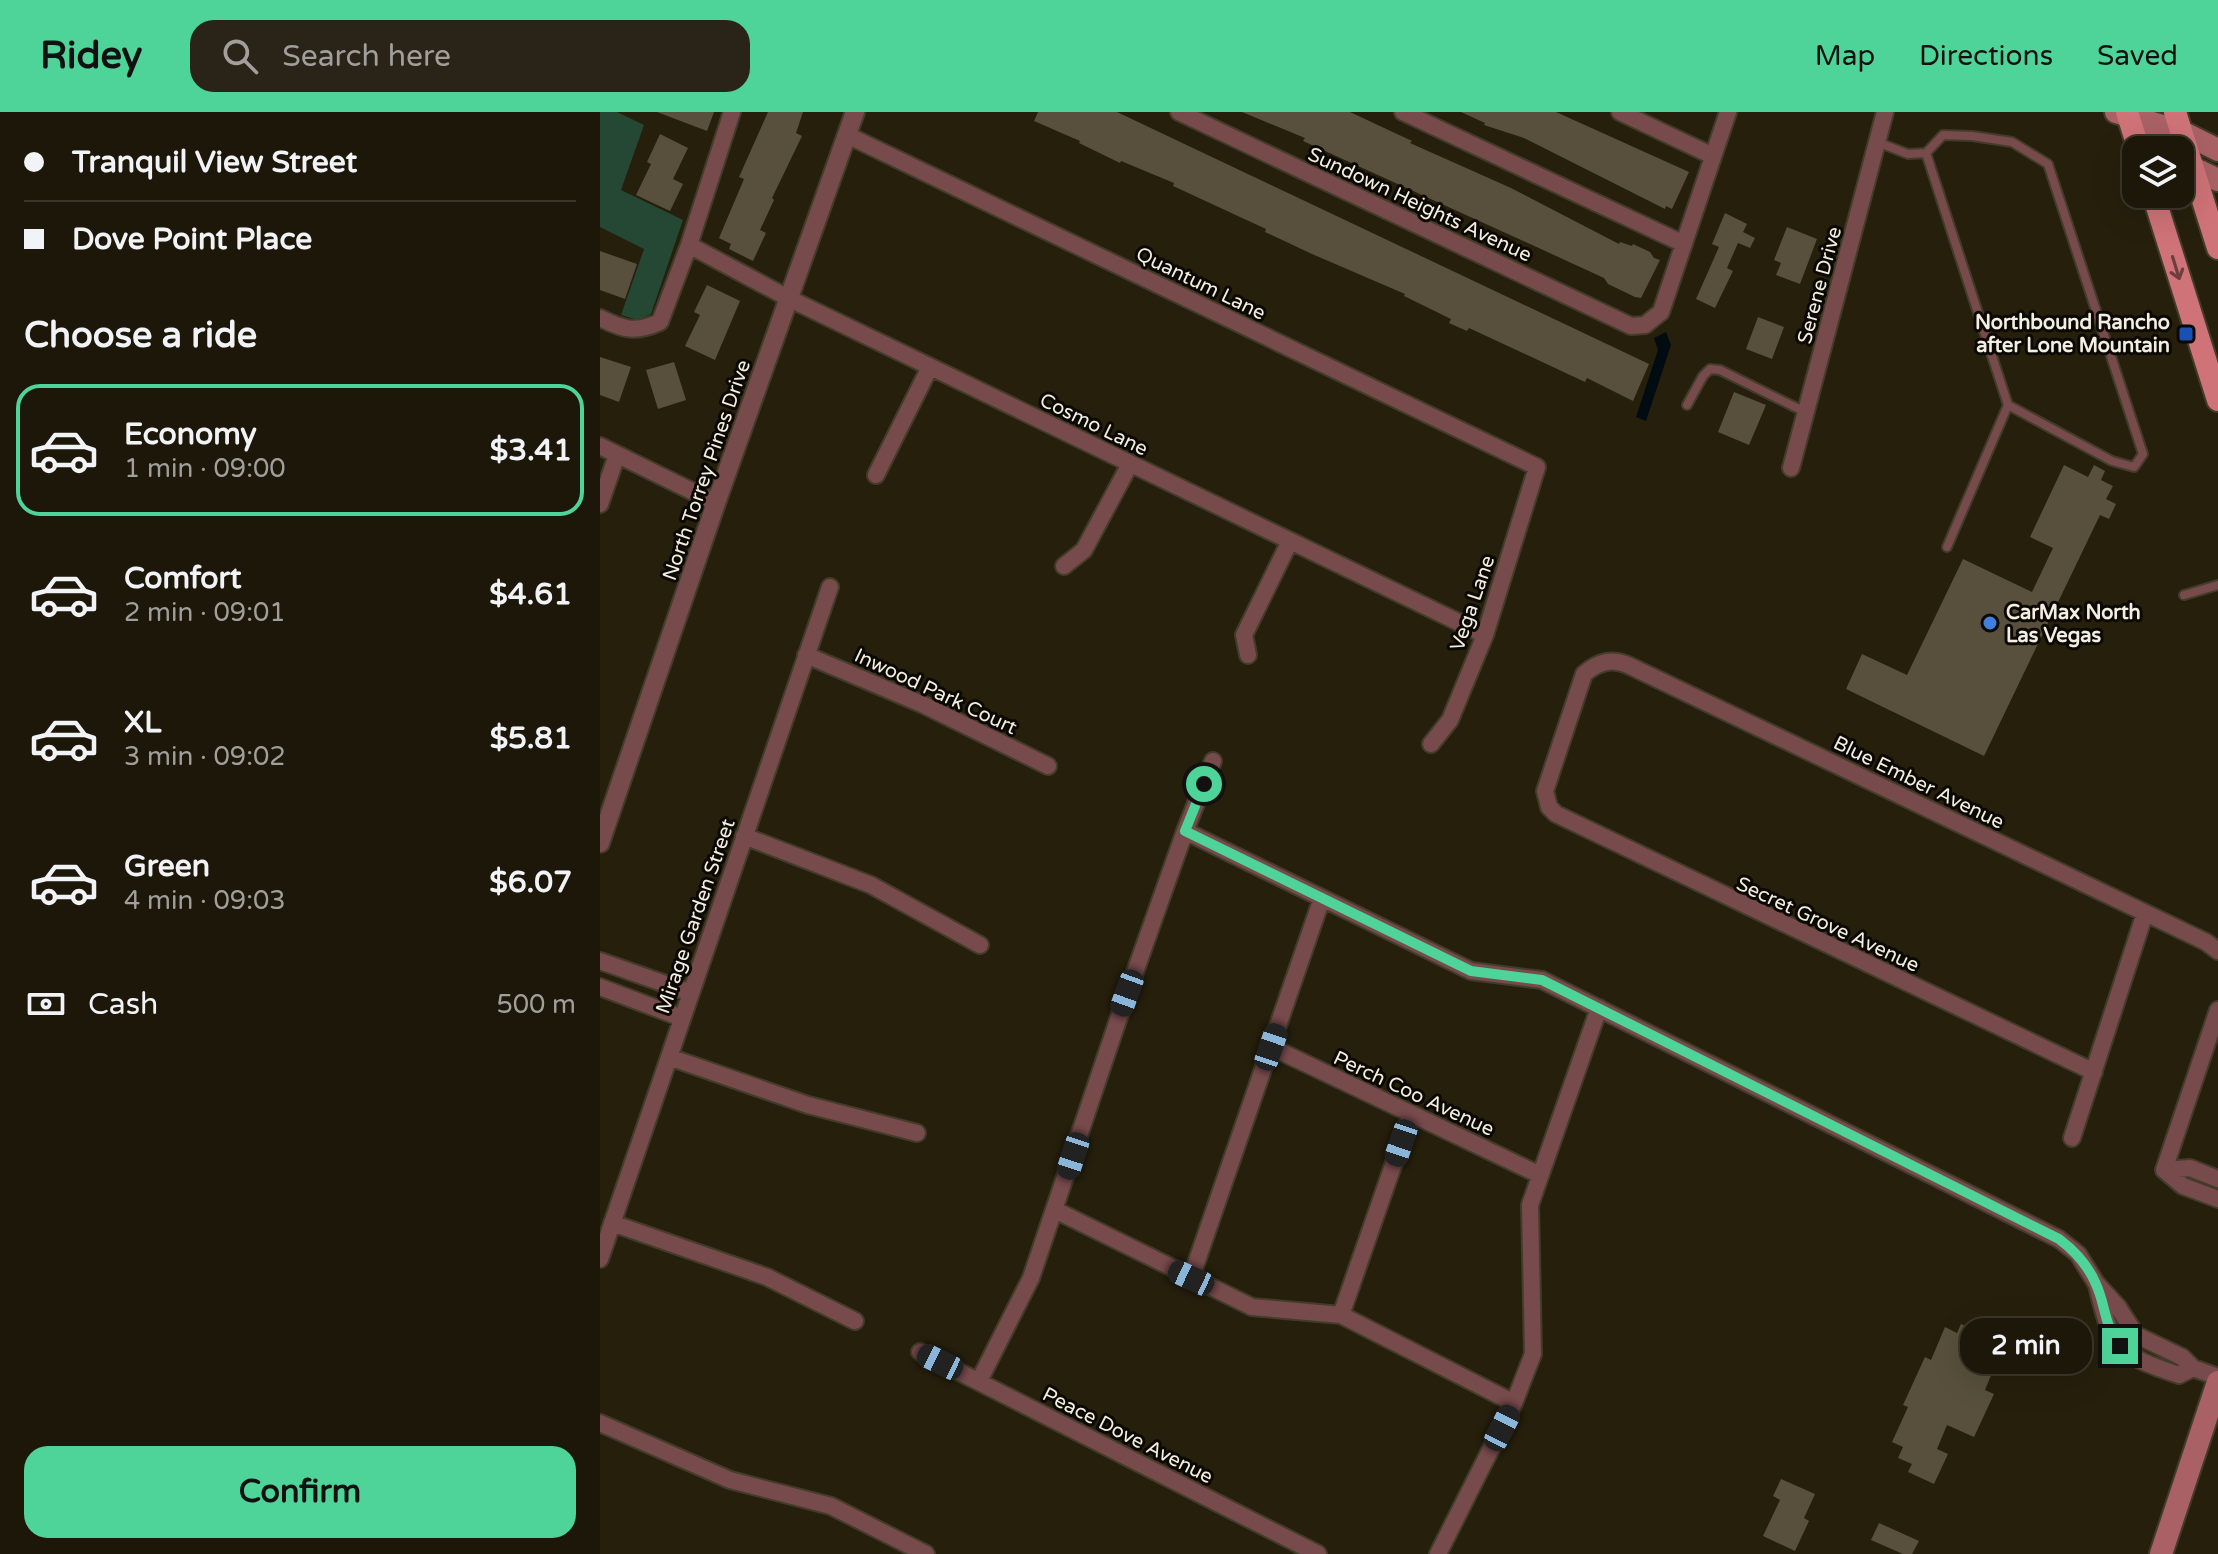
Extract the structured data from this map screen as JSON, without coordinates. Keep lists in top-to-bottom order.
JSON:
{
  "streets": {
    "street": [
      "Sundown Heights Avenue",
      "Quantum Lane",
      "Serene Drive",
      "Cosmo Lane",
      "North Torrey Pines Drive",
      "Vega Lane",
      "Inwood Park Court",
      "Blue Ember Avenue",
      "Mirage Garden Street",
      "Secret Grove Avenue",
      "Perch Coo Avenue",
      "Peace Dove Avenue"
    ]
  },
  "crossings": [
    ["Quantum Lane", "North Torrey Pines Drive"],
    ["Quantum Lane", "Vega Lane"],
    ["Cosmo Lane", "North Torrey Pines Drive"],
    ["Cosmo Lane", "Vega Lane"],
    ["Inwood Park Court", "Mirage Garden Street"],
    ["Blue Ember Avenue", "Secret Grove Avenue"]
  ],
  "places": {
    "transit": ["Northbound Rancho after Lone Mountain"],
    "other": ["CarMax North Las Vegas"]
  },
  "page": {
    "header": "Ridey",
    "search": "Search here",
    "nav": ["Map", "Directions", "Saved"],
    "banner": ["Tranquil View Street", "Dove Point Place"],
    "heading": "Choose a ride",
    "list": [
      {
        "name": "Economy",
        "note": "1 min · 09:00",
        "value": "$3.41"
      },
      {
        "name": "Comfort",
        "note": "2 min · 09:01",
        "value": "$4.61"
      },
      {
        "name": "XL",
        "note": "3 min · 09:02",
        "value": "$5.81"
      },
      {
        "name": "Green",
        "note": "4 min · 09:03",
        "value": "$6.07"
      }
    ],
    "pay": ["Cash", "500 m"],
    "bubble": "2 min",
    "buttons": "Confirm"
  }
}
